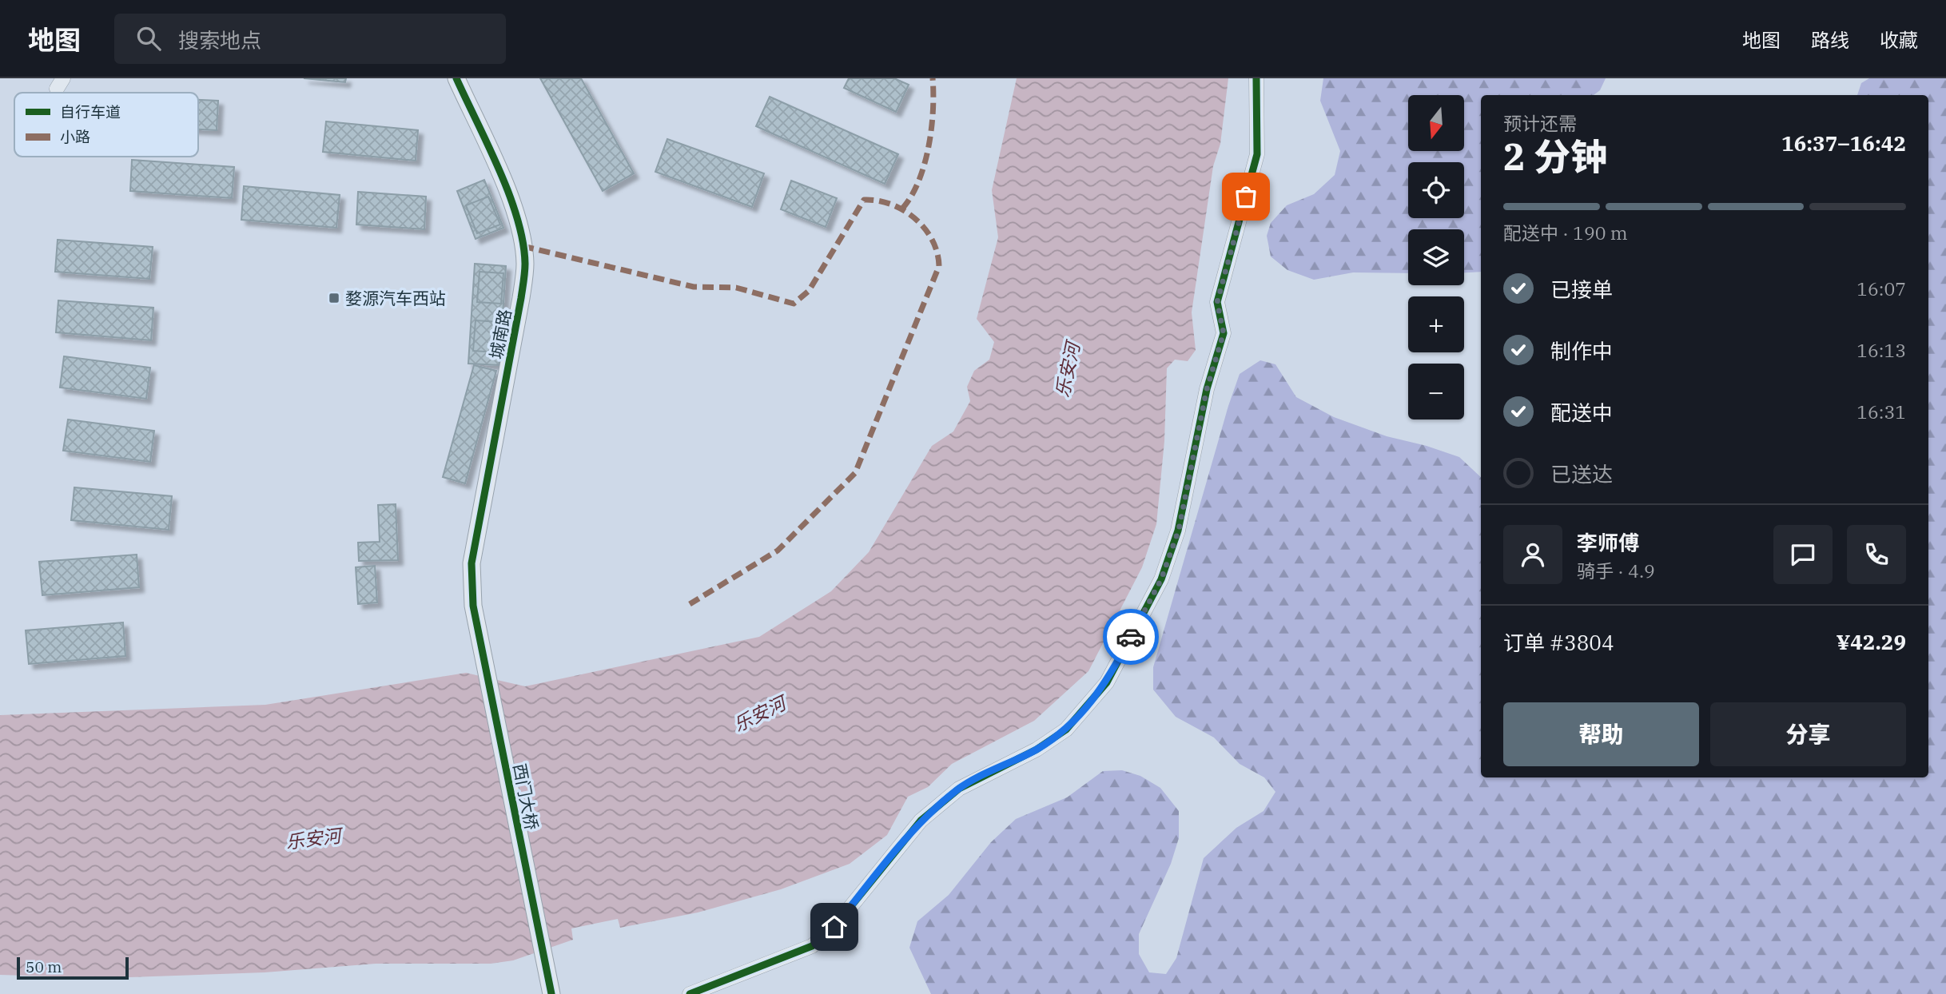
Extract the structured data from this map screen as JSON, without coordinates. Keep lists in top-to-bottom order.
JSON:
{
  "streets": {
    "street": ["城南路", "西门大桥"]
  },
  "crossings": [
    ["城南路", "西门大桥"]
  ],
  "water": ["乐安河"],
  "places": {
    "transit": ["婺源汽车西站"]
  },
  "legend": ["自行车道", "小路"],
  "scale_bar": "50 m",
  "north": "bottom",
  "page": {
    "header": "地图",
    "search": "搜索地点",
    "nav": ["地图", "路线", "收藏"],
    "map_buttons": ["+", "−"],
    "heading": ["2 分钟", "预计还需", "16:37–16:42"],
    "panel": [
      "李师傅",
      "骑手 · 4.9",
      "订单 #3804",
      "¥42.29"
    ],
    "bar": "配送中 · 190 m",
    "list": [
      ["已接单", "16:07"],
      ["制作中", "16:13"],
      ["配送中", "16:31"],
      "已送达"
    ],
    "buttons": ["帮助", "分享"],
    "scale": "50 m"
  }
}
